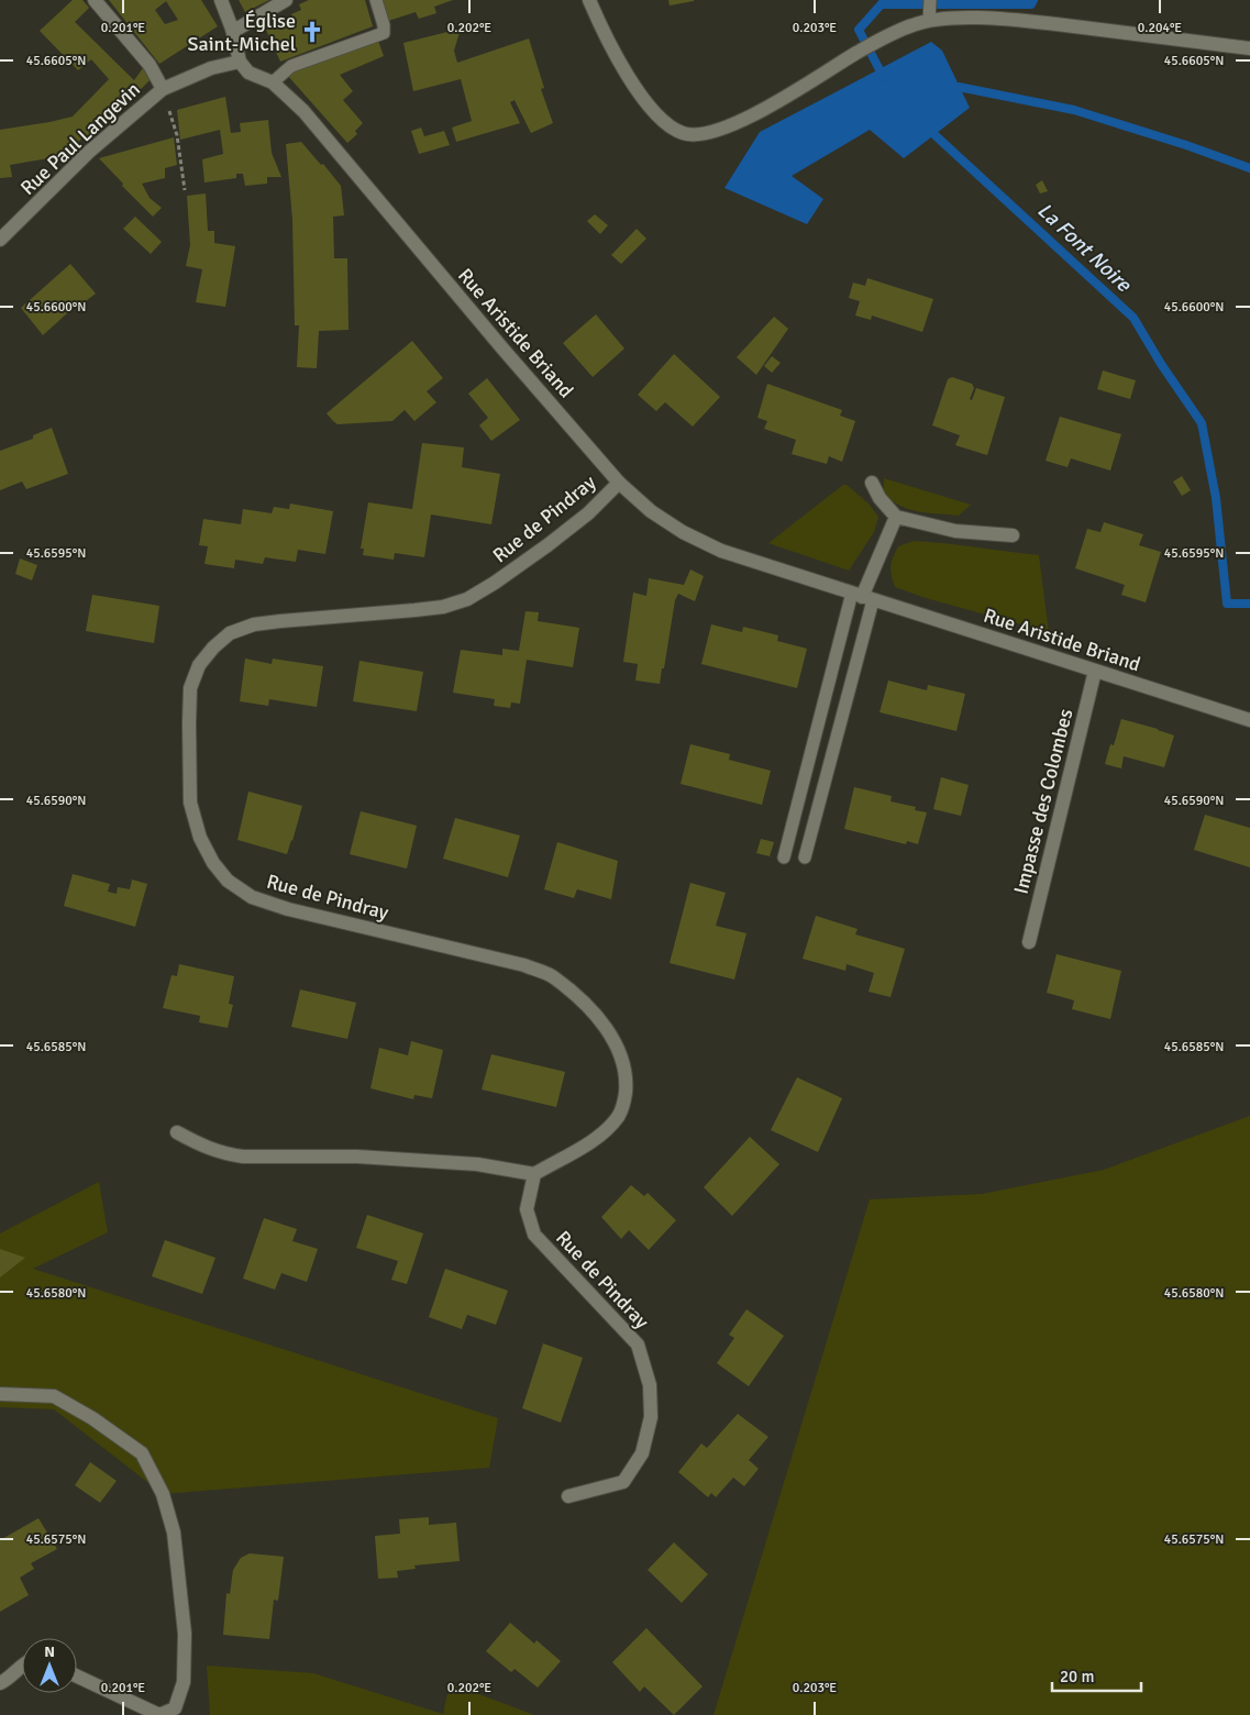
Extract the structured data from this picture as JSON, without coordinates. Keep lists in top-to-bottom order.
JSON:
{
  "streets": {
    "street": [
      "Rue Paul Langevin",
      "Rue Aristide Briand",
      "Rue de Pindray",
      "Impasse des Colombes"
    ]
  },
  "crossings": [
    ["Rue Paul Langevin", "Rue Aristide Briand"],
    ["Rue Aristide Briand", "Rue de Pindray"],
    ["Rue Aristide Briand", "Impasse des Colombes"]
  ],
  "water": ["La Font Noire"],
  "places": {
    "church": ["Église Saint-Michel"]
  },
  "scale_bar": "20 m",
  "north": "top",
  "coordinates": [
    "0.201°E",
    "0.202°E",
    "0.203°E",
    "0.204°E",
    "45.6605°N",
    "45.6600°N",
    "45.6595°N",
    "45.6590°N",
    "45.6585°N",
    "45.6580°N",
    "45.6575°N"
  ]
}
